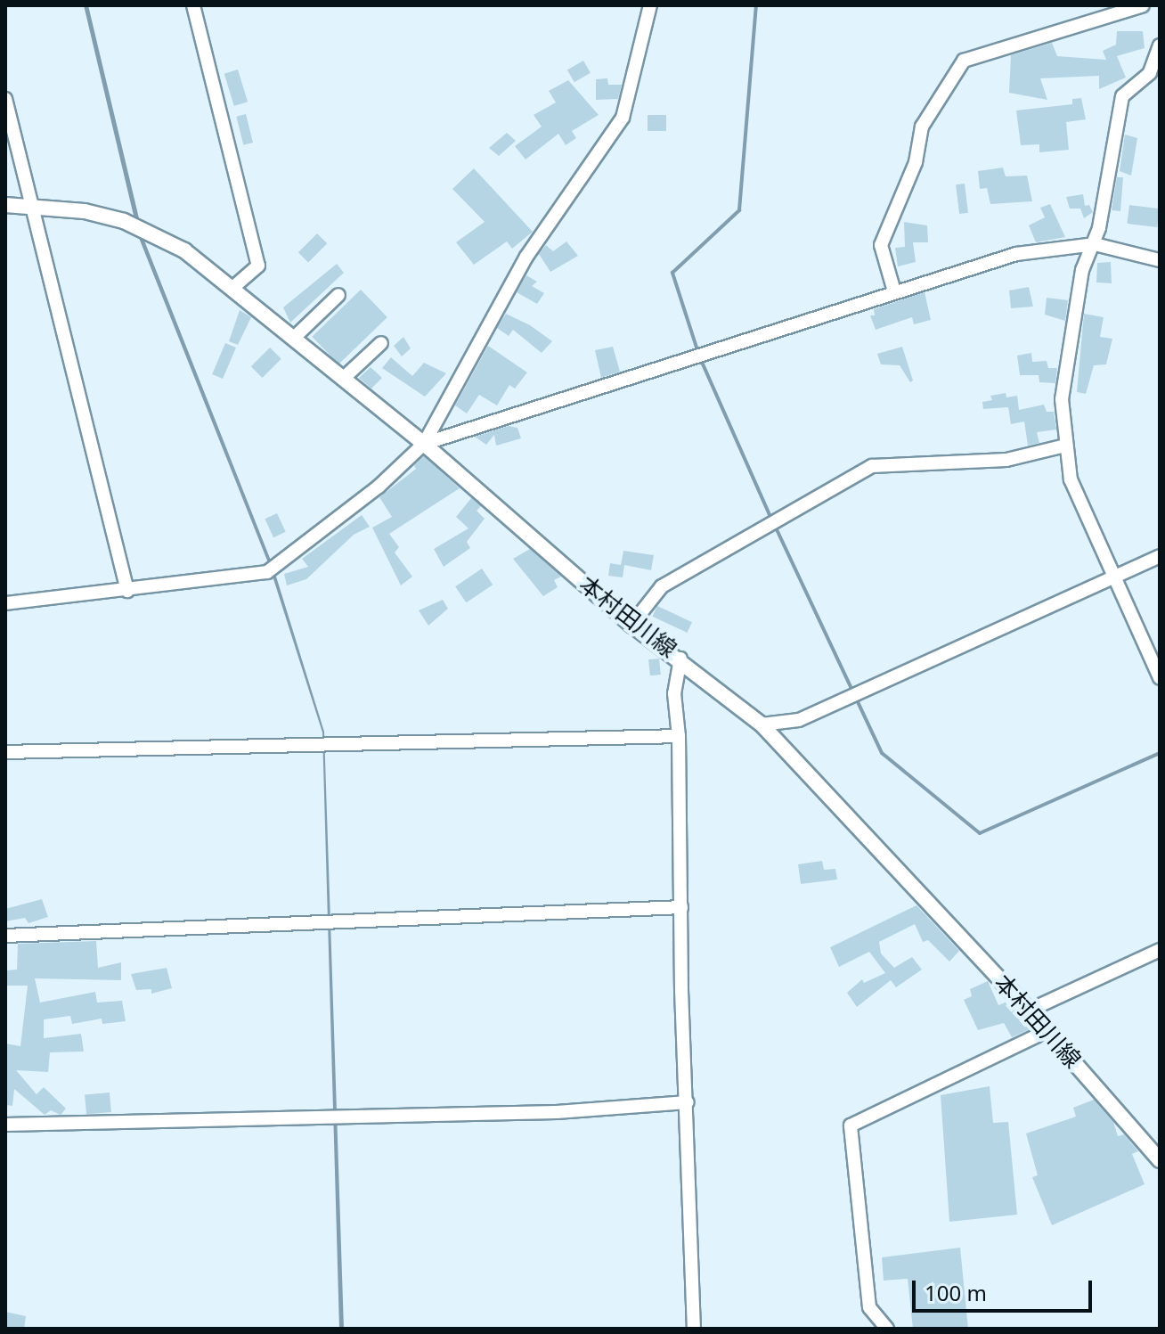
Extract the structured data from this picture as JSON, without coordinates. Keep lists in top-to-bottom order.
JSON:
{
  "streets": {
    "main road": ["本村田川線"]
  },
  "scale_bar": "100 m"
}
